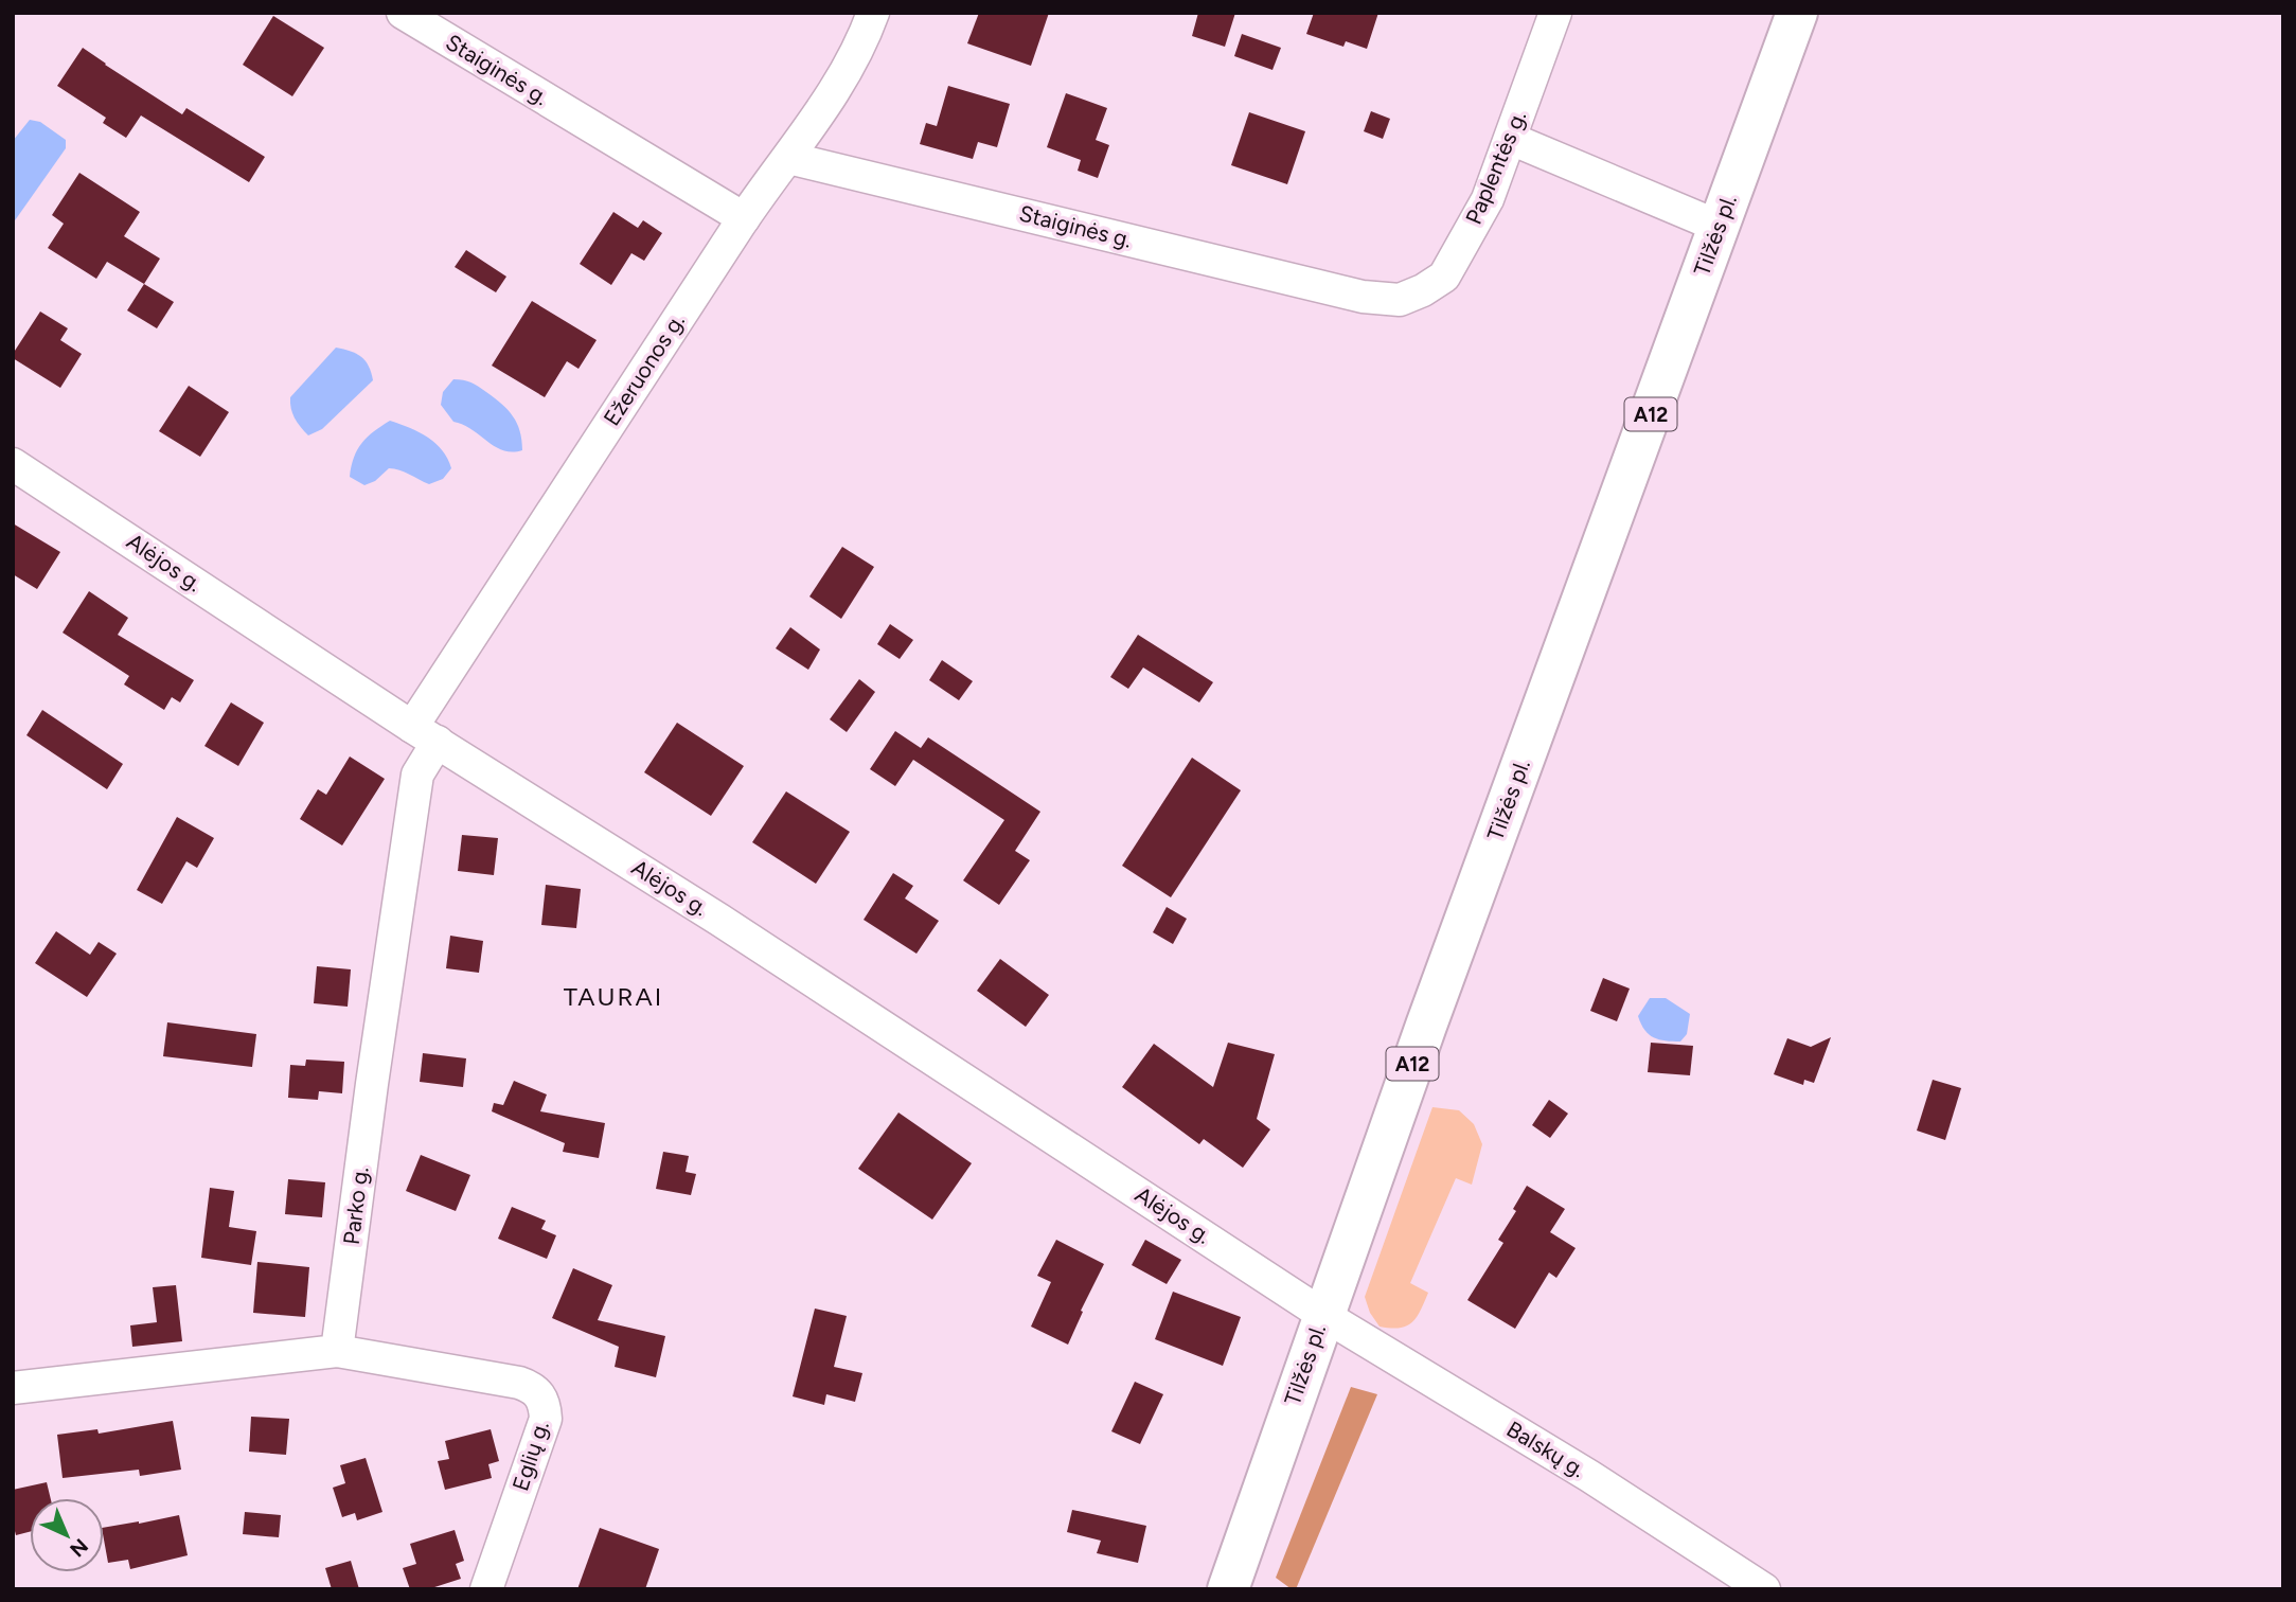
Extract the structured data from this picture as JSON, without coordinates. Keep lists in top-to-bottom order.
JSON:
{
  "streets": {
    "highway": ["Tilžės pl.", "A12"],
    "street": [
      "Staiginės g.",
      "Paplentės g.",
      "Ežeruonos g.",
      "Alėjos g.",
      "Parko g.",
      "Balskų g.",
      "Eglių g."
    ]
  },
  "crossings": [
    ["Staiginės g.", "Paplentės g."],
    ["Staiginės g.", "Ežeruonos g."],
    ["Tilžės pl.", "Alėjos g."],
    ["Tilžės pl.", "Balskų g."],
    ["Ežeruonos g.", "Alėjos g."],
    ["Ežeruonos g.", "Parko g."],
    ["Alėjos g.", "Parko g."],
    ["Alėjos g.", "Balskų g."],
    ["Parko g.", "Eglių g."]
  ],
  "districts": ["TAURAI"],
  "north": "bottom right"
}
